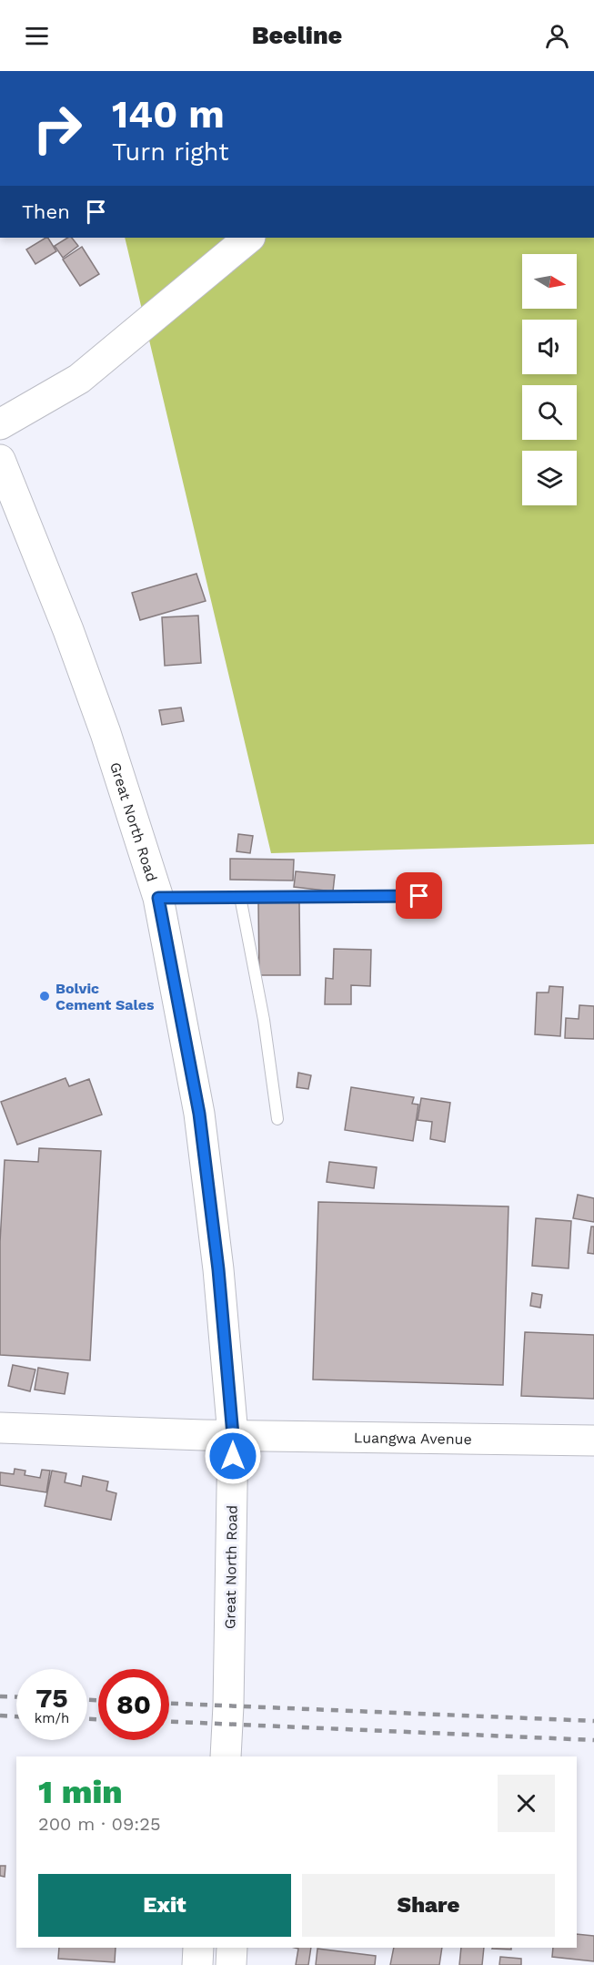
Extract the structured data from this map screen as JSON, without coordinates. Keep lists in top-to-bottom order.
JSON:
{
  "streets": {
    "main road": ["Great North Road", "Luangwa Avenue"]
  },
  "crossings": [
    ["Great North Road", "Luangwa Avenue"]
  ],
  "places": ["Bolvic Cement Sales"],
  "north": "right",
  "page": {
    "header": "Beeline",
    "turn": ["140 m", "Turn right"],
    "then": "Then",
    "speed": "75 km/h",
    "limit": "80",
    "heading": ["1 min", "200 m · 09:25"],
    "buttons": ["Exit", "Share"]
  }
}
